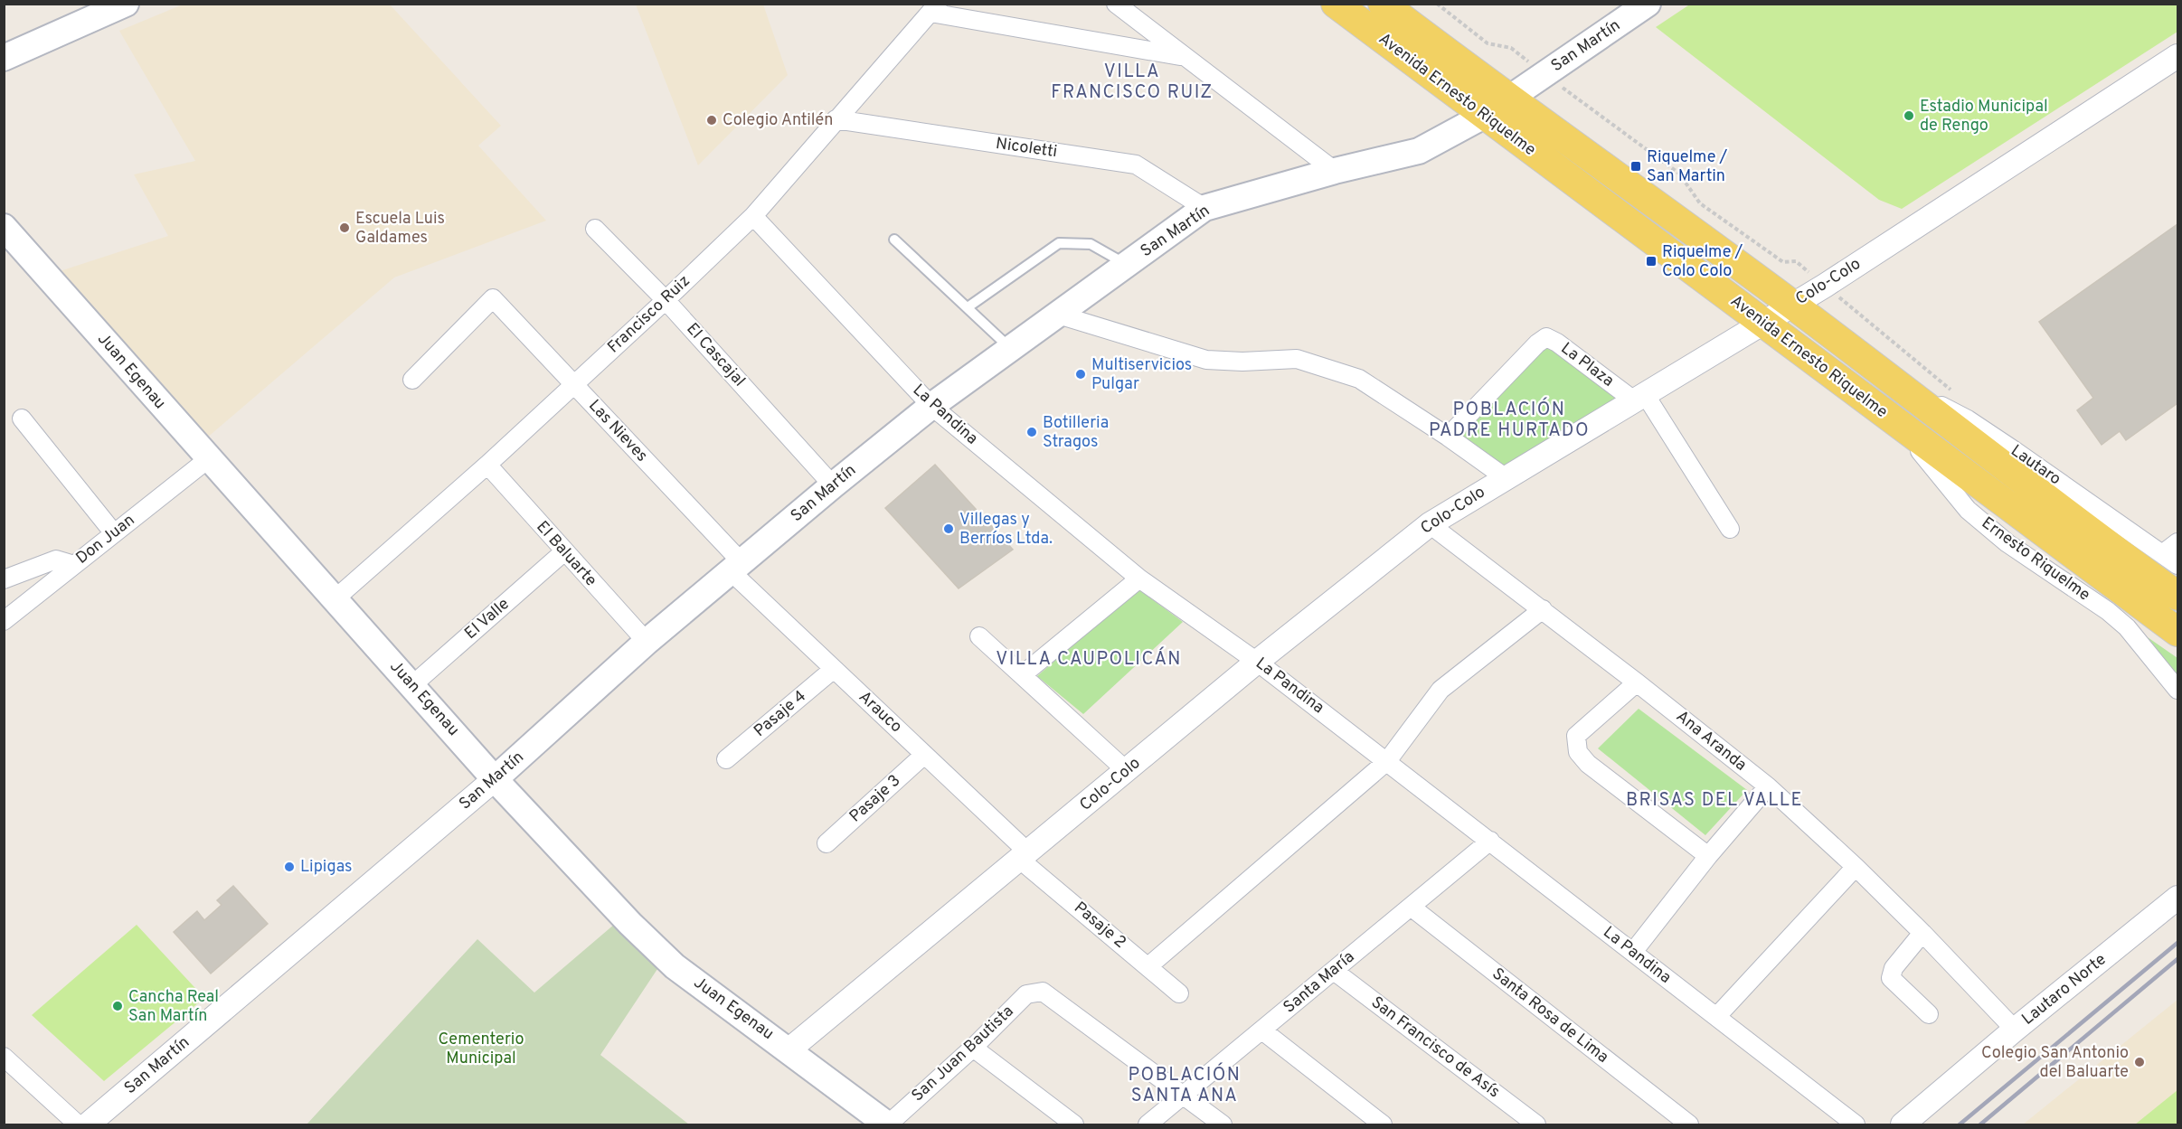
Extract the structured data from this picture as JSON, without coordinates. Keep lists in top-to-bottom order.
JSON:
{
  "streets": {
    "main road": ["San Martín", "Avenida Ernesto Riquelme", "Juan Egenau"],
    "street": [
      "Nicoletti",
      "Colo-Colo",
      "Francisco Ruiz",
      "El Cascajal",
      "La Plaza",
      "La Pandina",
      "Las Nieves",
      "Lautaro",
      "Don Juan",
      "El Baluarte",
      "Ernesto Riquelme",
      "El Valle",
      "Arauco",
      "Pasaje 4",
      "Ana Aranda",
      "Pasaje 3",
      "Pasaje 2",
      "Santa María",
      "Lautaro Norte",
      "Santa Rosa de Lima",
      "San Francisco de Asís",
      "San Juan Bautista"
    ]
  },
  "crossings": [
    ["San Martín", "Avenida Ernesto Riquelme"],
    ["San Martín", "Nicoletti"],
    ["San Martín", "El Cascajal"],
    ["San Martín", "Juan Egenau"],
    ["San Martín", "La Pandina"],
    ["San Martín", "Las Nieves"],
    ["San Martín", "El Baluarte"],
    ["San Martín", "Arauco"],
    ["Avenida Ernesto Riquelme", "Colo-Colo"],
    ["Avenida Ernesto Riquelme", "Lautaro"],
    ["Avenida Ernesto Riquelme", "Ernesto Riquelme"],
    ["Nicoletti", "Francisco Ruiz"],
    ["Colo-Colo", "La Plaza"],
    ["Colo-Colo", "Juan Egenau"],
    ["Colo-Colo", "La Pandina"],
    ["Colo-Colo", "Arauco"],
    ["Colo-Colo", "Ana Aranda"],
    ["Colo-Colo", "Pasaje 2"],
    ["Francisco Ruiz", "El Cascajal"],
    ["Francisco Ruiz", "Juan Egenau"],
    ["Francisco Ruiz", "La Pandina"],
    ["Francisco Ruiz", "Las Nieves"],
    ["Francisco Ruiz", "El Baluarte"],
    ["Juan Egenau", "Don Juan"],
    ["Juan Egenau", "El Valle"],
    ["Juan Egenau", "San Juan Bautista"],
    ["La Pandina", "Santa María"],
    ["Las Nieves", "Arauco"],
    ["El Baluarte", "El Valle"],
    ["Arauco", "Pasaje 4"],
    ["Arauco", "Pasaje 3"],
    ["Arauco", "Pasaje 2"],
    ["Ana Aranda", "Lautaro Norte"],
    ["Santa María", "Santa Rosa de Lima"],
    ["Santa María", "San Francisco de Asís"],
    ["Santa María", "San Juan Bautista"]
  ],
  "districts": [
    "VILLA FRANCISCO RUIZ",
    "POBLACIÓN PADRE HURTADO",
    "VILLA CAUPOLICÁN",
    "BRISAS DEL VALLE",
    "POBLACIÓN SANTA ANA"
  ],
  "parks": ["Cementerio Municipal"],
  "places": {
    "other": [
      "Estadio Municipal de Rengo",
      "Colegio Antilén",
      "Escuela Luis Galdames",
      "Multiservicios Pulgar",
      "Botilleria Stragos",
      "Villegas y Berríos Ltda.",
      "Lipigas",
      "Cancha Real San Martín",
      "Colegio San Antonio del Baluarte"
    ],
    "transit": ["Riquelme / San Martin", "Riquelme / Colo Colo"]
  }
}
